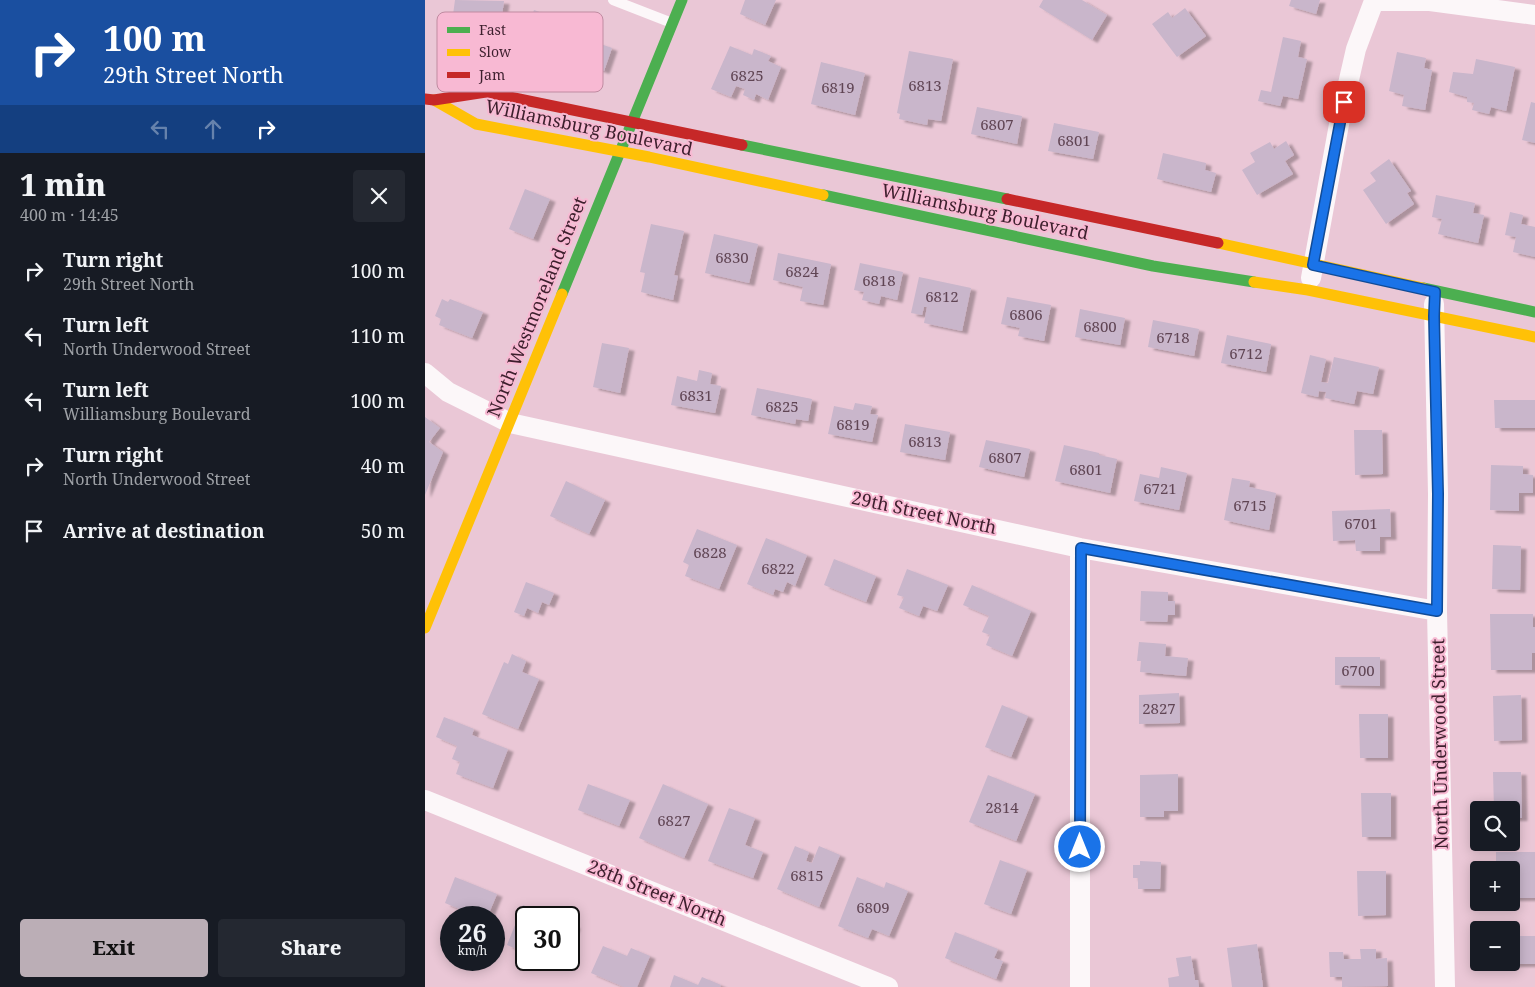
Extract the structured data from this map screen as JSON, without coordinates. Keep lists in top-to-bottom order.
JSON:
{
  "streets": {
    "main road": ["Williamsburg Boulevard", "North Westmoreland Street"],
    "street": ["29th Street North", "North Underwood Street", "28th Street North"]
  },
  "crossings": [
    ["Williamsburg Boulevard", "North Westmoreland Street"],
    ["Williamsburg Boulevard", "North Underwood Street"],
    ["North Westmoreland Street", "29th Street North"],
    ["29th Street North", "North Underwood Street"]
  ],
  "house_numbers": [
    "6825",
    "6813",
    "6819",
    "6807",
    "6801",
    "6830",
    "6824",
    "6818",
    "6812",
    "6806",
    "6800",
    "6718",
    "6712",
    "6831",
    "6825",
    "6819",
    "6813",
    "6807",
    "6801",
    "6721",
    "6715",
    "6701",
    "6828",
    "6822",
    "6700",
    "2827",
    "2814",
    "6827",
    "6815",
    "6809"
  ],
  "legend": ["Fast", "Slow", "Jam"],
  "page": {
    "turn": ["100 m", "29th Street North"],
    "heading": ["1 min", "400 m · 14:45"],
    "list": [
      {
        "name": "Turn right",
        "note": "29th Street North",
        "value": "100 m"
      },
      {
        "name": "Turn left",
        "note": "North Underwood Street",
        "value": "110 m"
      },
      {
        "name": "Turn left",
        "note": "Williamsburg Boulevard",
        "value": "100 m"
      },
      {
        "name": "Turn right",
        "note": "North Underwood Street",
        "value": "40 m"
      },
      {
        "name": "Arrive at destination",
        "value": "50 m"
      }
    ],
    "map_buttons": ["+", "−"],
    "speed": "26 km/h",
    "limit": "30",
    "buttons": ["Exit", "Share"]
  }
}
